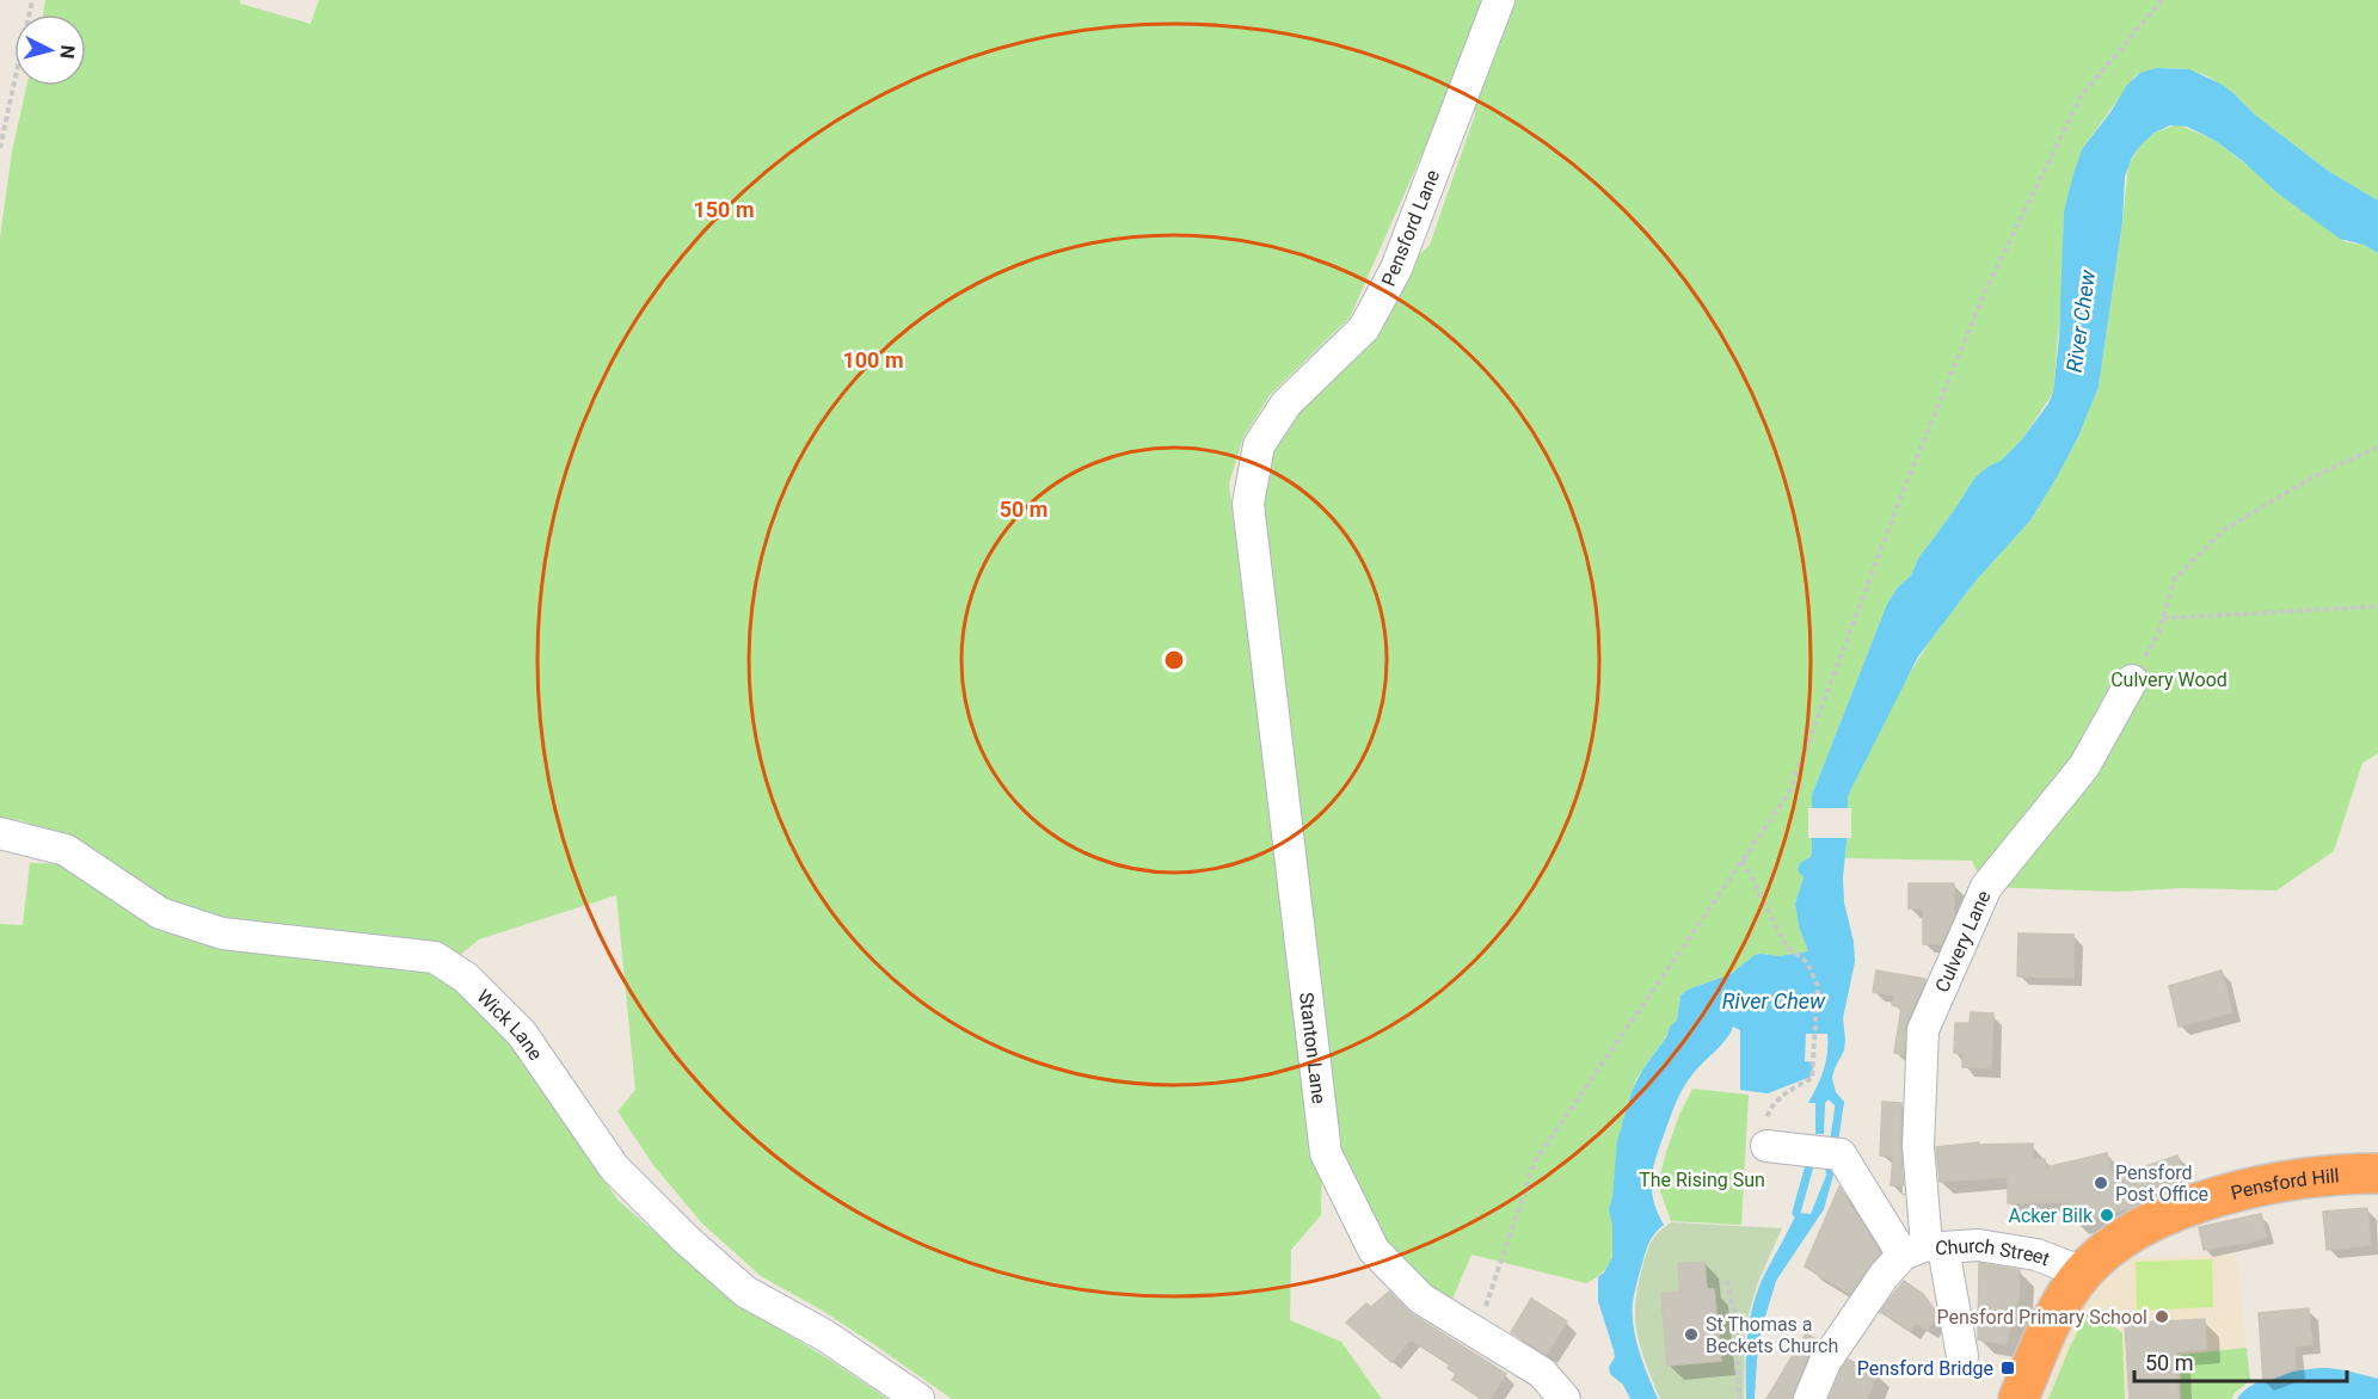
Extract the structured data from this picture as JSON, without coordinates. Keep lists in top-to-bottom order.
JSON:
{
  "streets": {
    "highway": ["Pensford Hill"],
    "street": [
      "Pensford Lane",
      "Culvery Lane",
      "Wick Lane",
      "Stanton Lane",
      "Church Street"
    ]
  },
  "crossings": [
    ["Pensford Lane", "Stanton Lane"],
    ["Culvery Lane", "Church Street"],
    ["Pensford Hill", "Church Street"]
  ],
  "water": ["River Chew"],
  "parks": ["Culvery Wood", "The Rising Sun"],
  "places": {
    "other": [
      "Pensford Post Office",
      "Acker Bilk",
      "Pensford Primary School",
      "St Thomas a Beckets Church"
    ],
    "transit": ["Pensford Bridge"]
  },
  "scale_bar": "50 m",
  "north": "right",
  "rings": ["150 m", "100 m", "50 m"]
}
